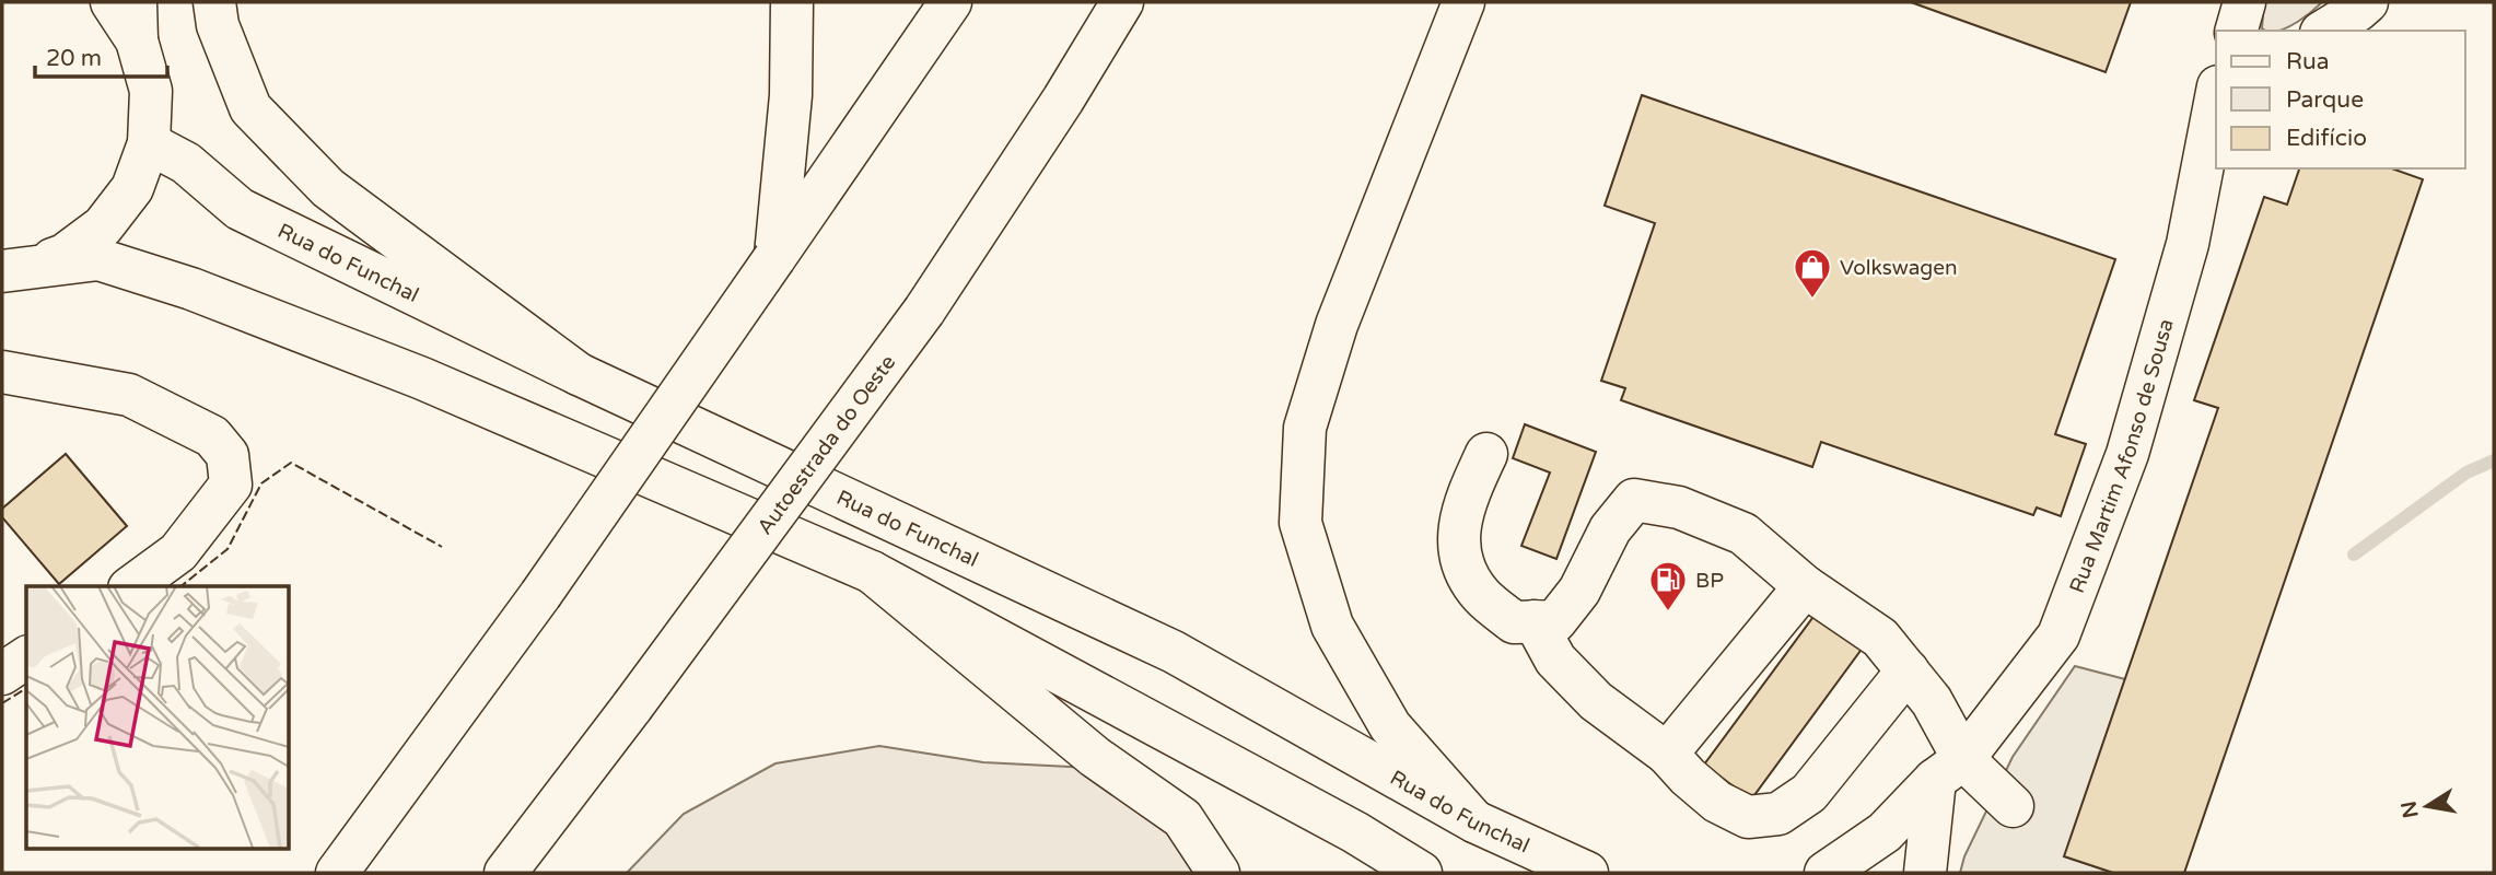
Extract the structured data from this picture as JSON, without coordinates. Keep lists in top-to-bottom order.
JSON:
{
  "streets": {
    "main road": ["Rua do Funchal", "Autoestrada do Oeste", "Rua Martim Afonso de Sousa"]
  },
  "places": {
    "shop": ["Volkswagen"],
    "fuel station": ["BP"]
  },
  "legend": ["Rua", "Parque", "Edifício"],
  "scale_bar": "20 m",
  "north": "left"
}
